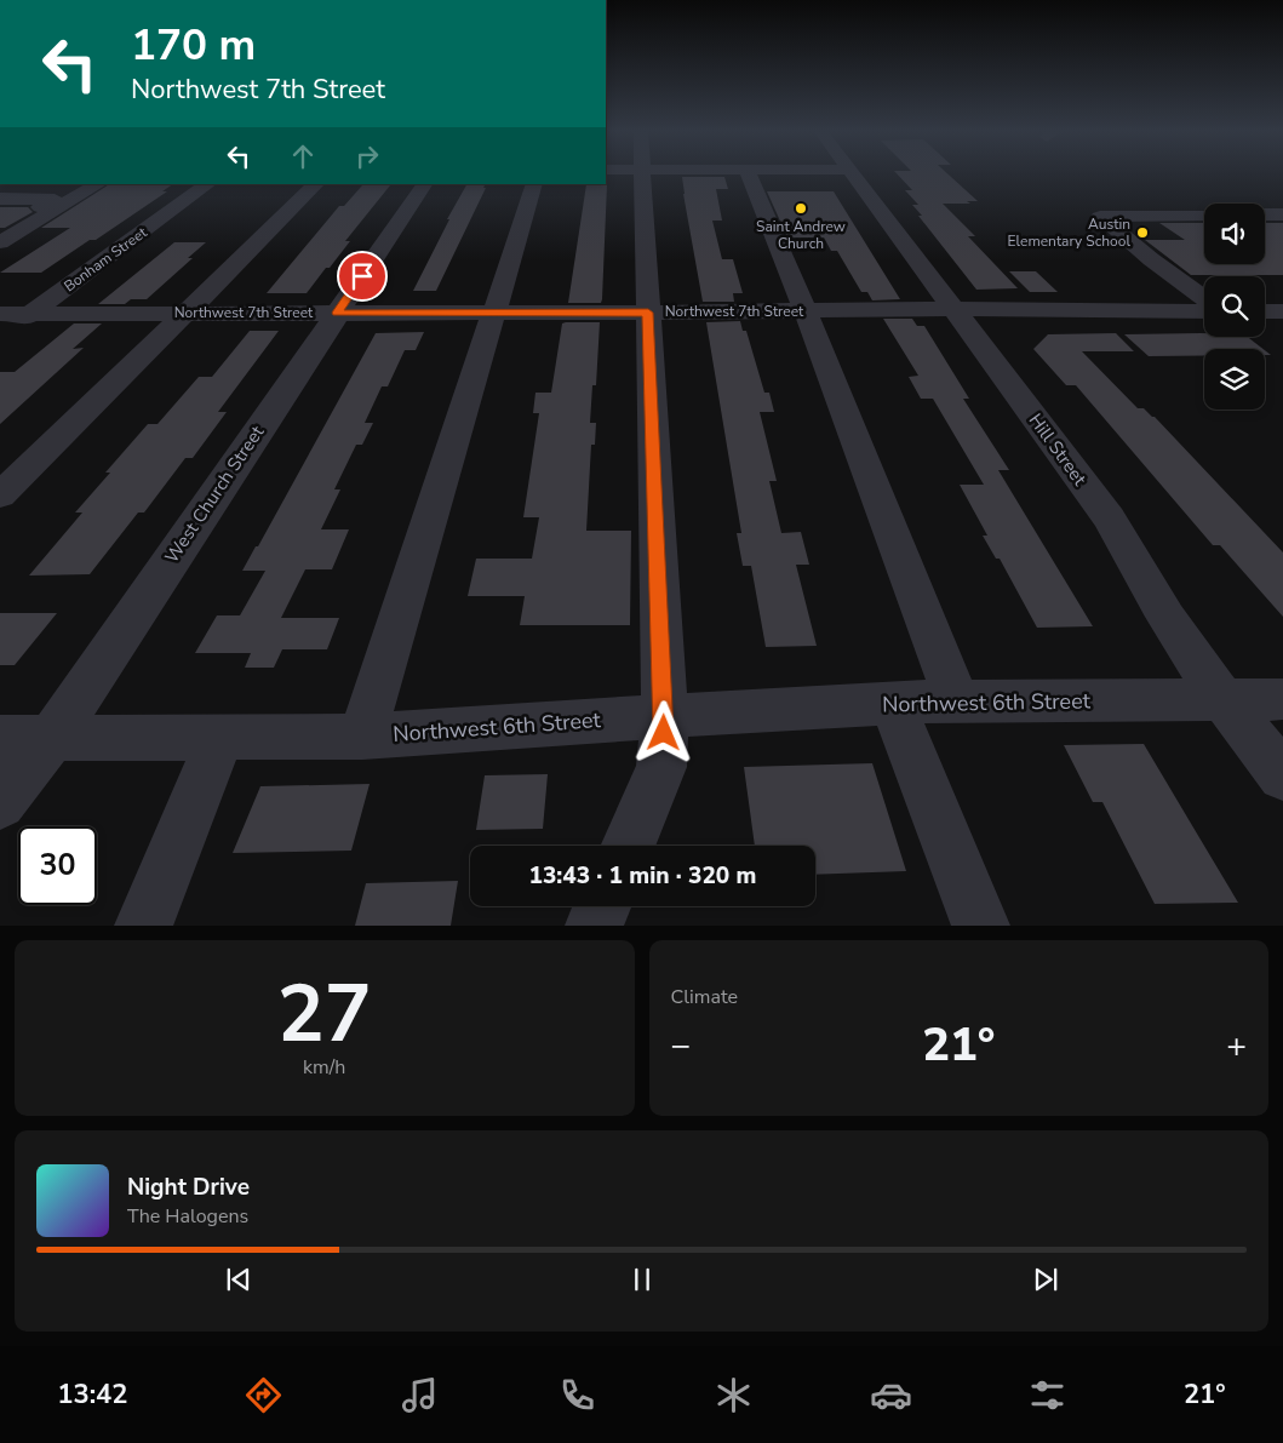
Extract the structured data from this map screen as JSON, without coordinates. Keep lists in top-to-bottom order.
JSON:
{
  "streets": {
    "street": [
      "Bonham Street",
      "Northwest 7th Street",
      "Hill Street",
      "West Church Street",
      "Northwest 6th Street"
    ]
  },
  "crossings": [
    ["Bonham Street", "Northwest 7th Street"],
    ["Northwest 7th Street", "Hill Street"],
    ["Northwest 7th Street", "West Church Street"],
    ["Hill Street", "Northwest 6th Street"],
    ["West Church Street", "Northwest 6th Street"]
  ],
  "places": ["Saint Andrew Church", "Austin Elementary School"],
  "page": {
    "turn": ["170 m", "Northwest 7th Street"],
    "limit": "30",
    "trip": "13:43 · 1 min · 320 m",
    "tile": [
      ["27", "km/h"],
      "Climate"
    ],
    "heat": ["−", "21°", "+"],
    "song": ["Night Drive", "The Halogens"],
    "tabs": ["13:42", "21°"]
  }
}
